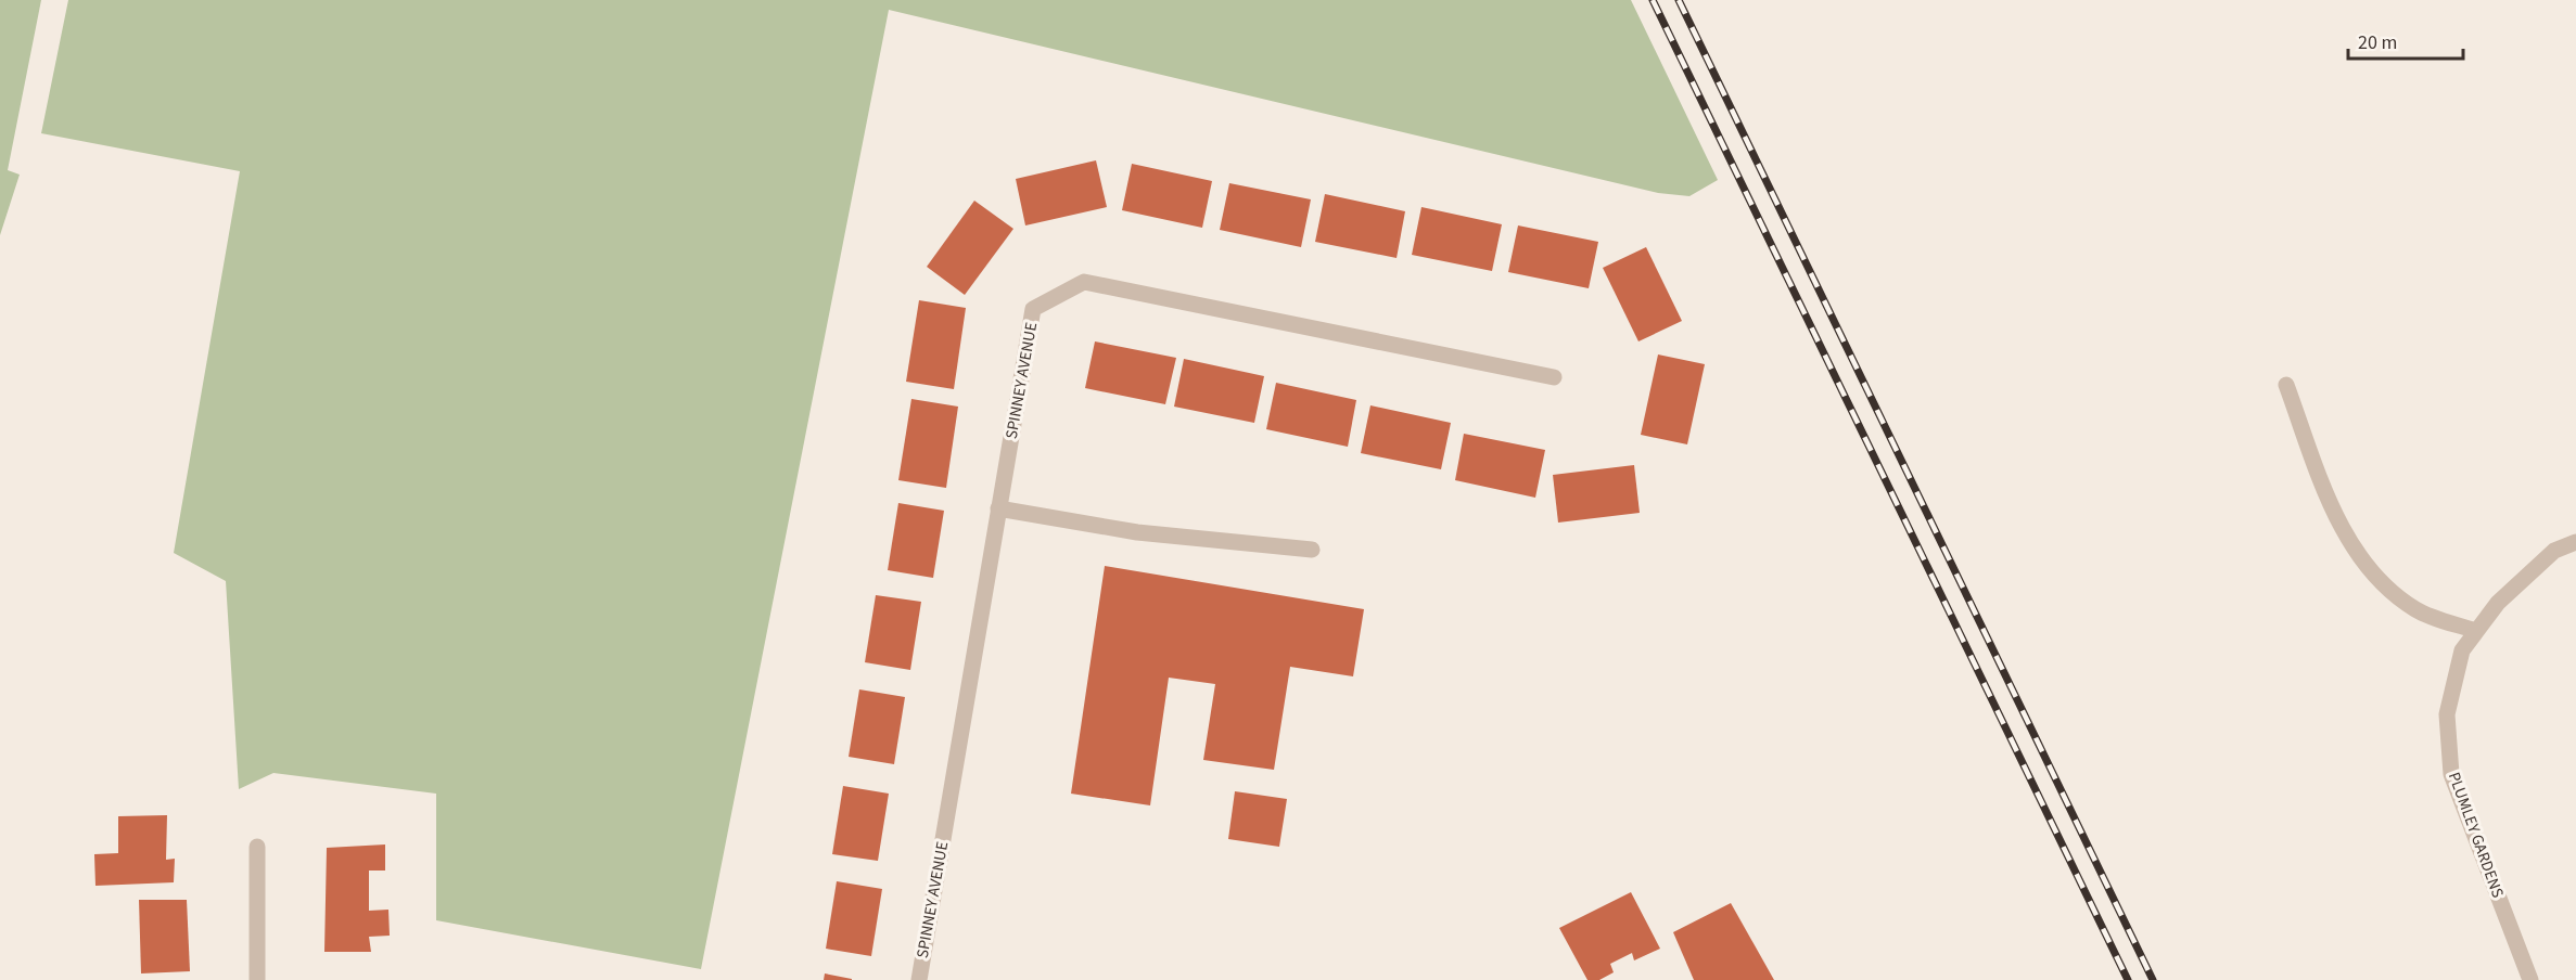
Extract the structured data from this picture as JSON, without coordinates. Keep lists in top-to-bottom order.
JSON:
{
  "streets": {
    "street": ["SPINNEY AVENUE", "PLUMLEY GARDENS"]
  },
  "scale_bar": "20 m"
}
